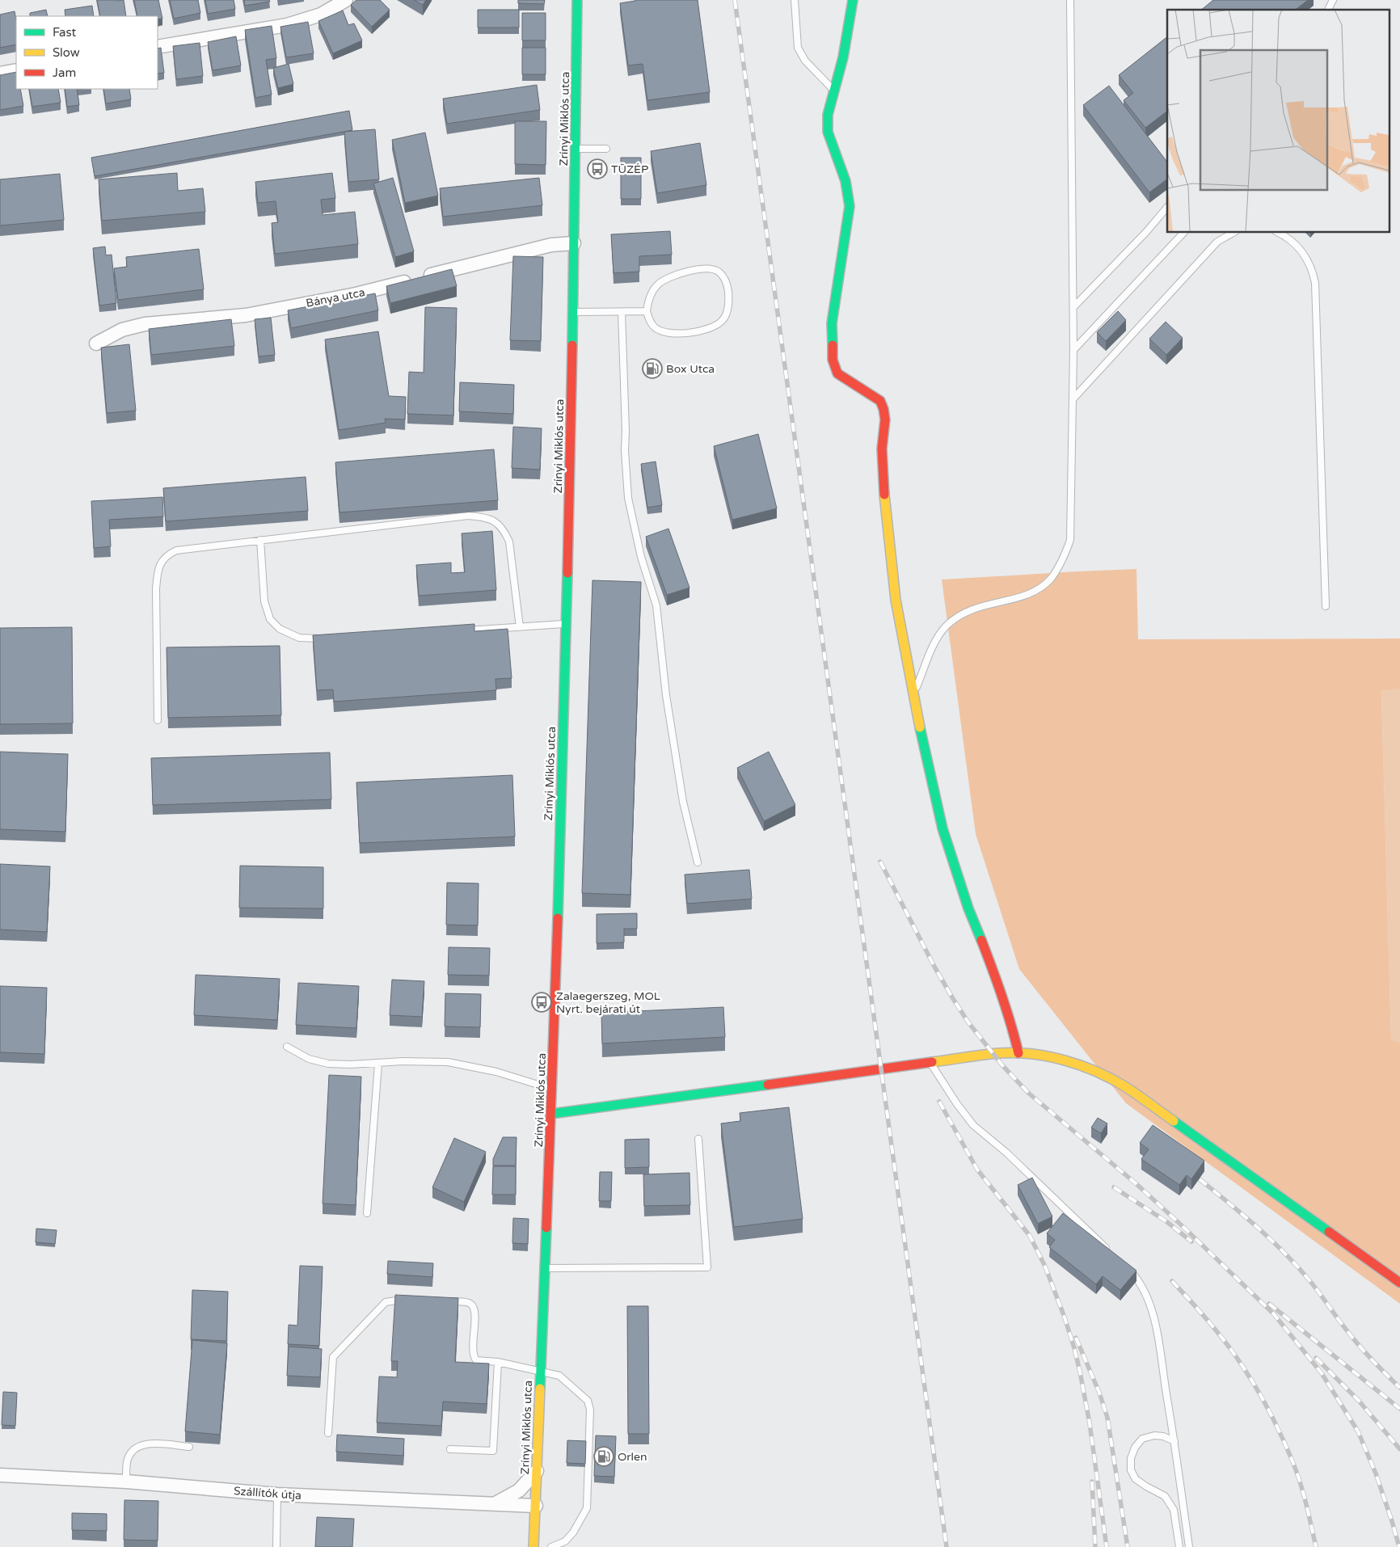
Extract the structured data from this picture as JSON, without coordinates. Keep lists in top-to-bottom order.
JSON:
{
  "streets": {
    "street": ["Zrínyi Miklós utca", "Bánya utca", "Szállítók útja"]
  },
  "crossings": [
    ["Zrínyi Miklós utca", "Bánya utca"],
    ["Zrínyi Miklós utca", "Szállítók útja"]
  ],
  "places": {
    "bus stop": ["TÜZÉP", "Zalaegerszeg, MOL Nyrt. bejárati út"],
    "fuel station": ["Box Utca", "Orlen"]
  },
  "legend": ["Fast", "Slow", "Jam"]
}
